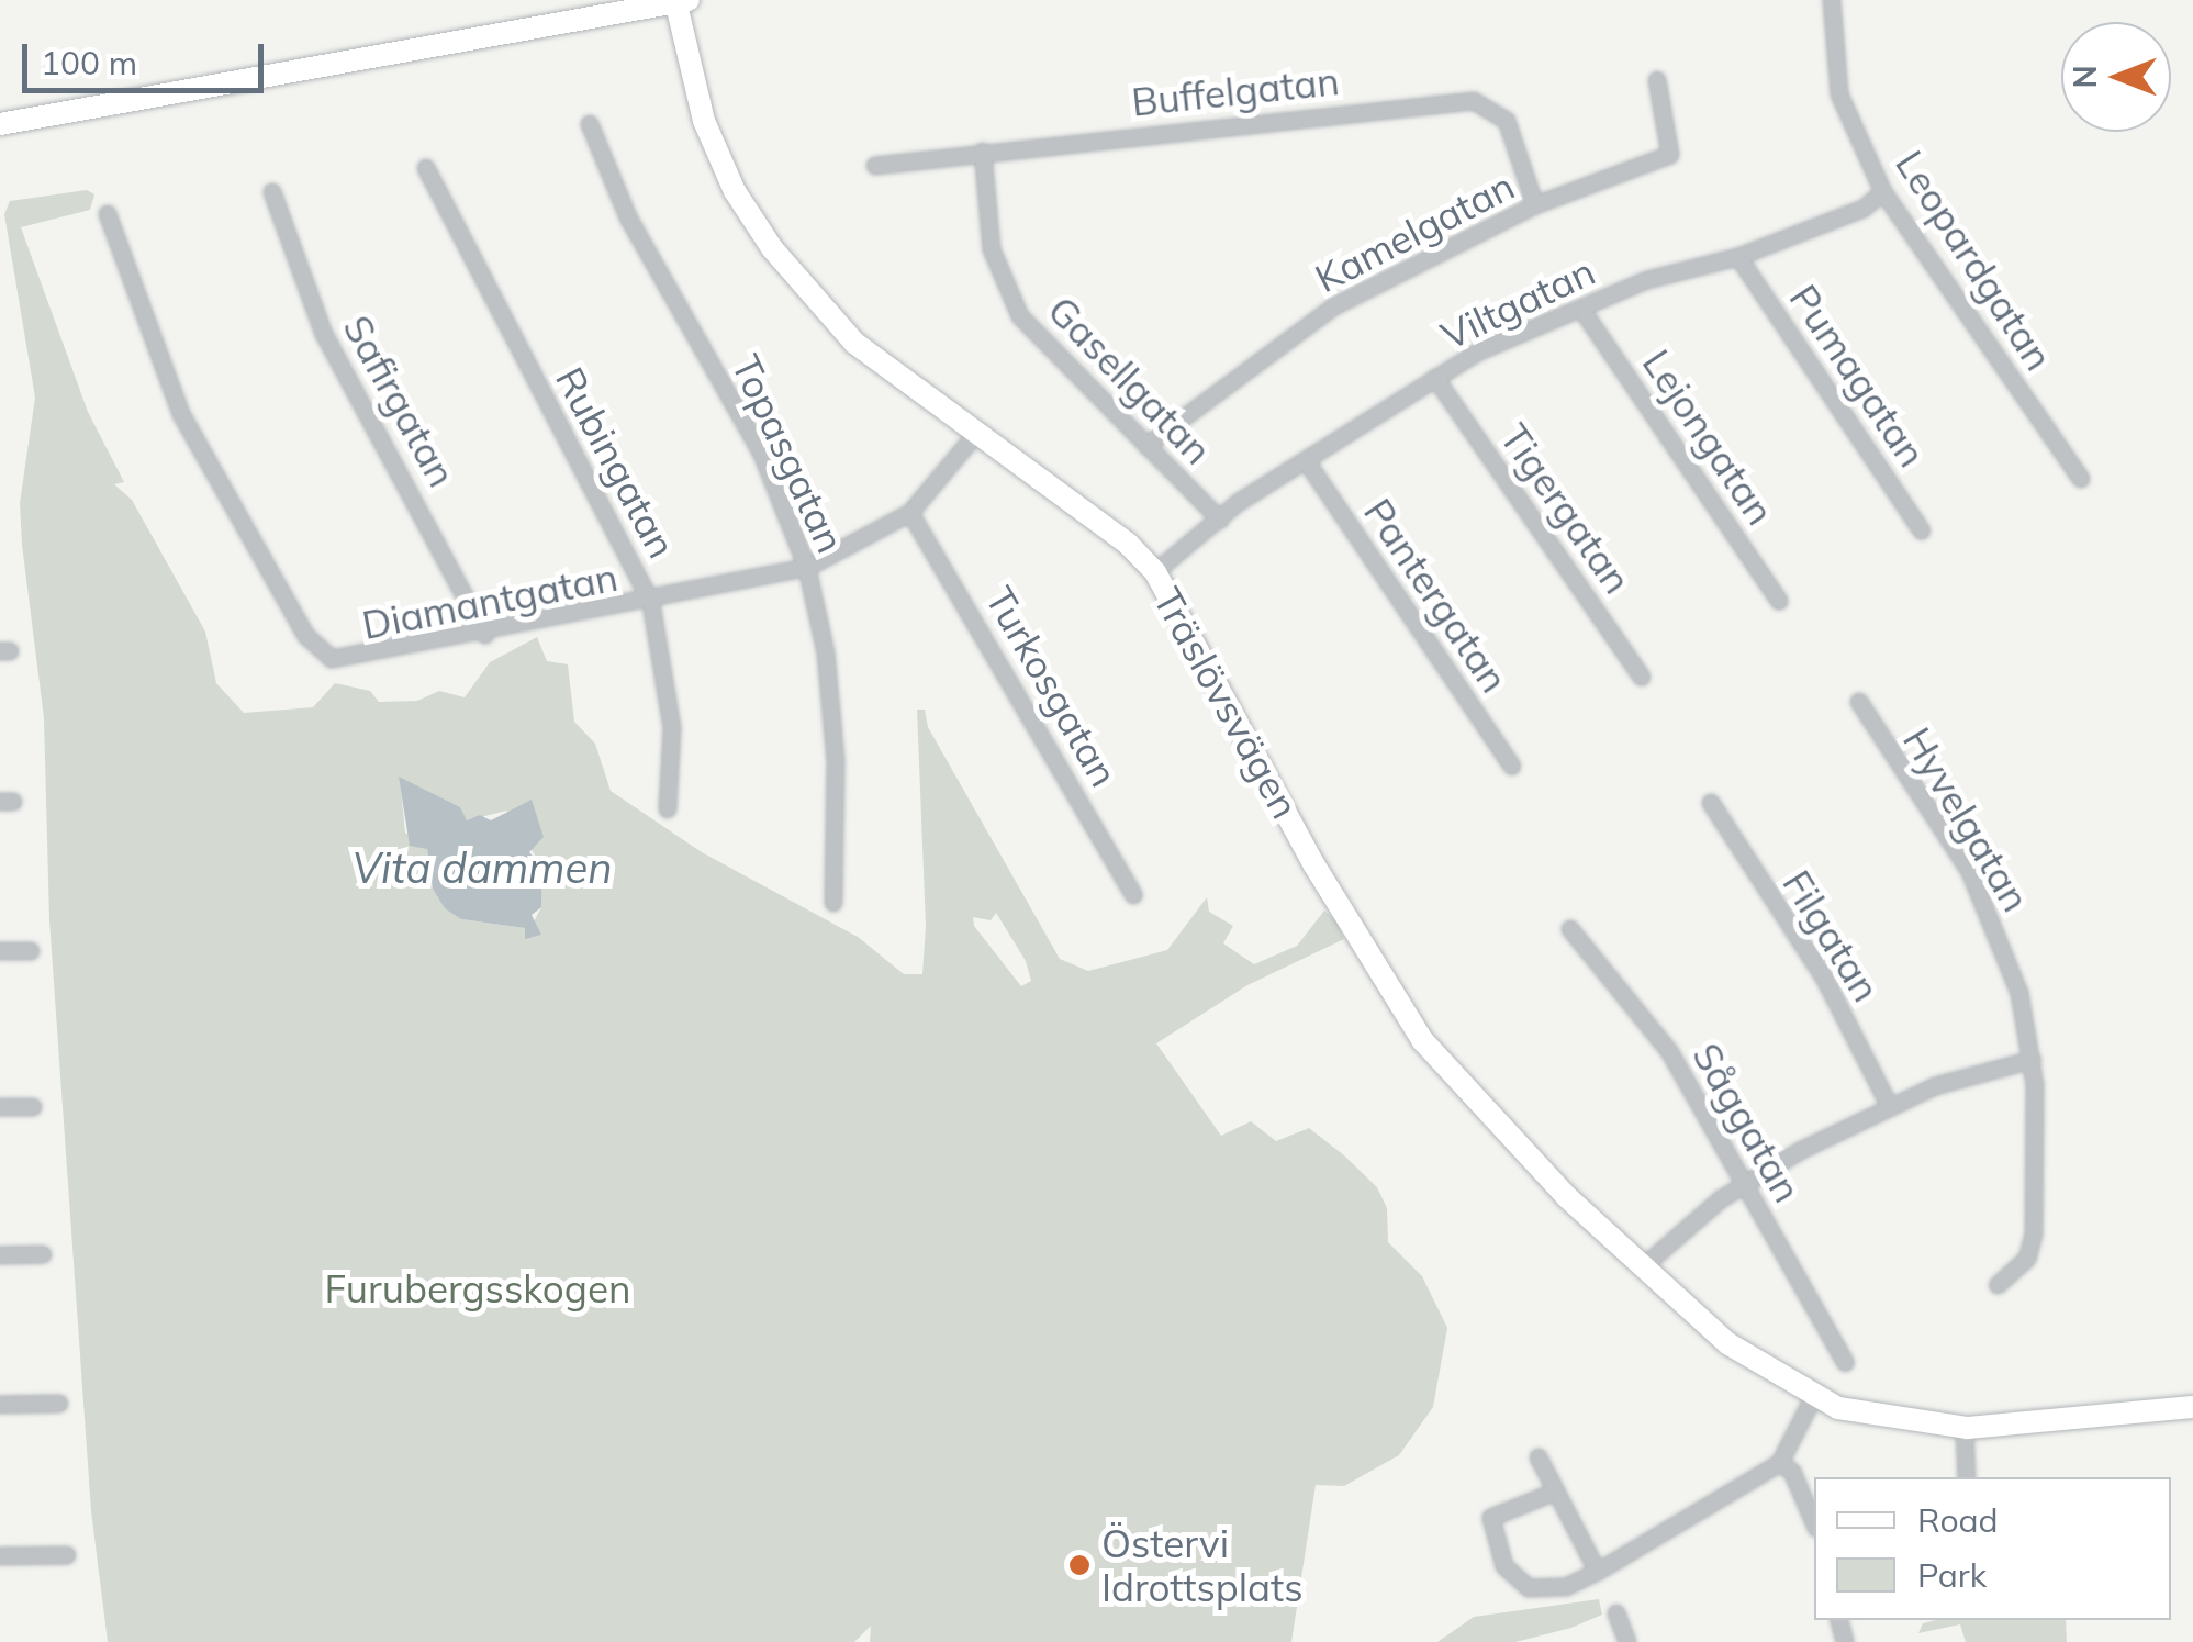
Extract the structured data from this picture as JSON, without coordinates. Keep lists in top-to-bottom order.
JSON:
{
  "streets": {
    "street": [
      "Buffelgatan",
      "Kamelgatan",
      "Leopardgatan",
      "Viltgatan",
      "Pumagatan",
      "Gasellgatan",
      "Safirgatan",
      "Lejongatan",
      "Topasgatan",
      "Rubingatan",
      "Tigergatan",
      "Pantergatan",
      "Diamantgatan",
      "Turkosgatan",
      "Träslövsvägen",
      "Hyvelgatan",
      "Filgatan",
      "Såggatan"
    ]
  },
  "crossings": [
    ["Buffelgatan", "Kamelgatan"],
    ["Buffelgatan", "Gasellgatan"],
    ["Kamelgatan", "Gasellgatan"],
    ["Leopardgatan", "Viltgatan"],
    ["Viltgatan", "Pumagatan"],
    ["Viltgatan", "Gasellgatan"],
    ["Viltgatan", "Lejongatan"],
    ["Viltgatan", "Tigergatan"],
    ["Viltgatan", "Pantergatan"],
    ["Viltgatan", "Träslövsvägen"],
    ["Safirgatan", "Diamantgatan"],
    ["Topasgatan", "Diamantgatan"],
    ["Rubingatan", "Diamantgatan"],
    ["Diamantgatan", "Turkosgatan"],
    ["Diamantgatan", "Träslövsvägen"]
  ],
  "water": ["Vita dammen"],
  "parks": ["Furubergsskogen"],
  "places": ["Östervi Idrottsplats"],
  "legend": ["Road", "Park"],
  "scale_bar": "100 m",
  "north": "left"
}
